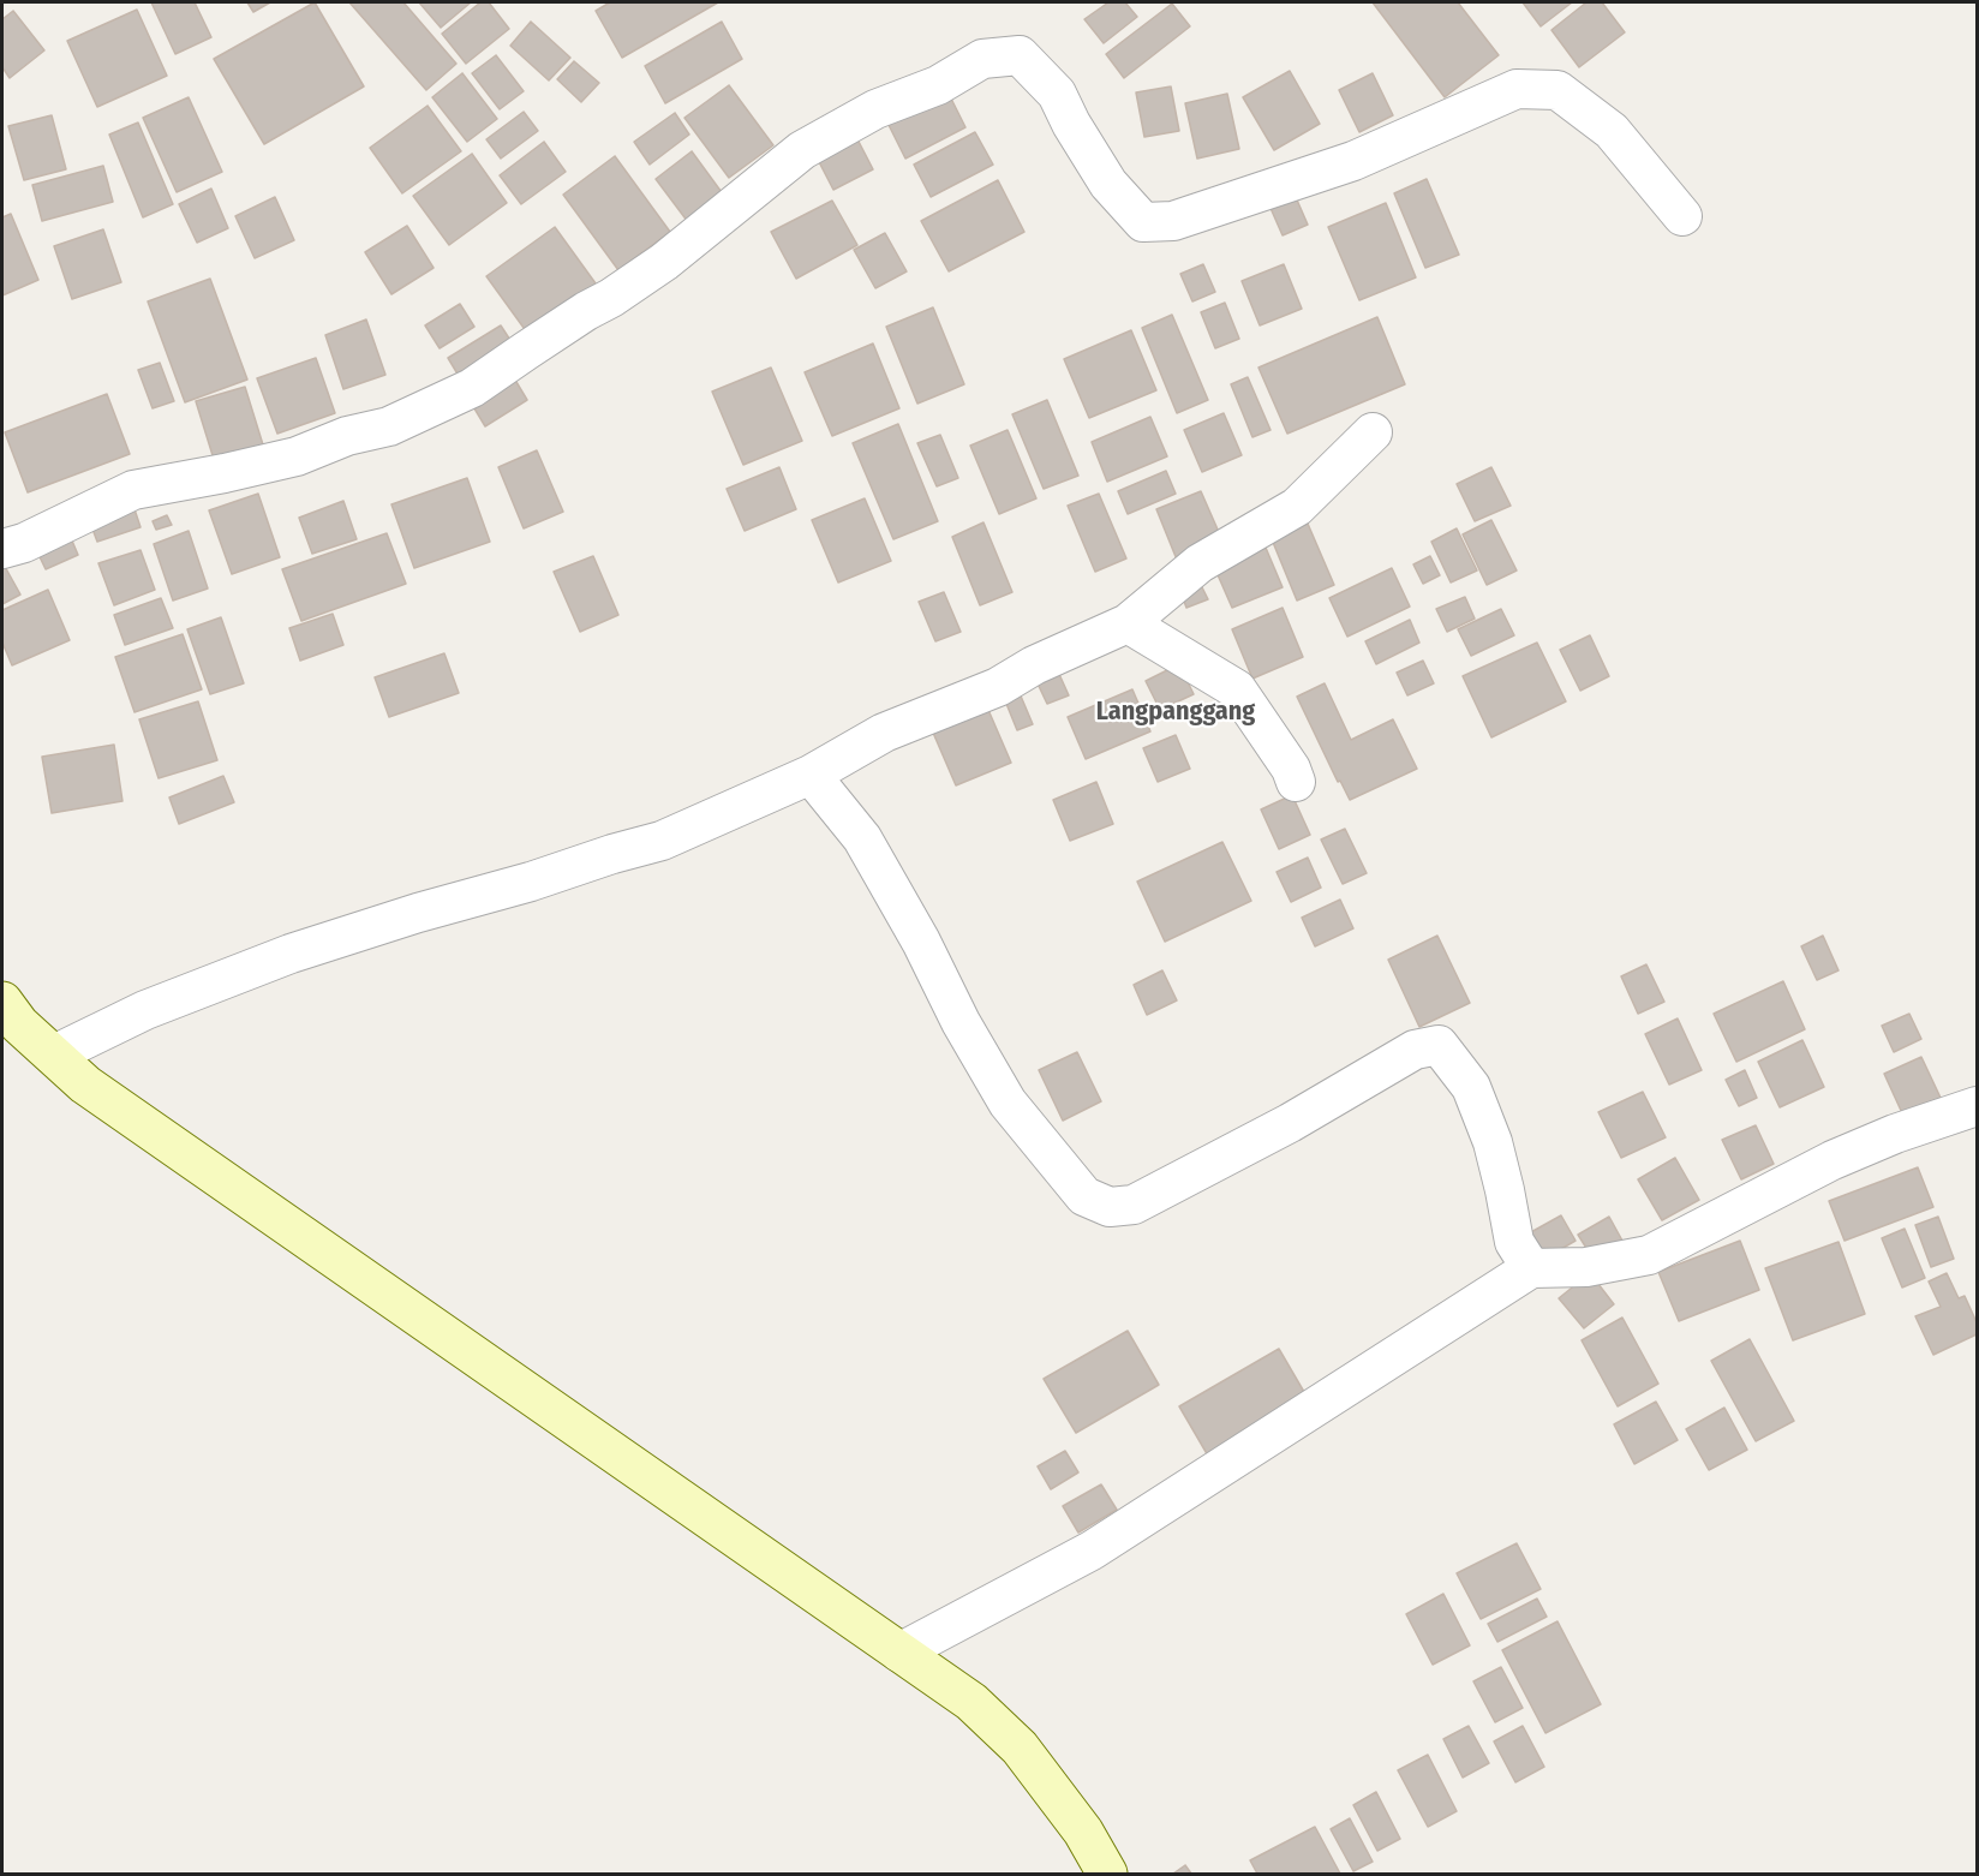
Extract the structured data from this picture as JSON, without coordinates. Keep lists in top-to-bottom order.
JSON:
{
  "districts": ["Langpanggang"]
}
